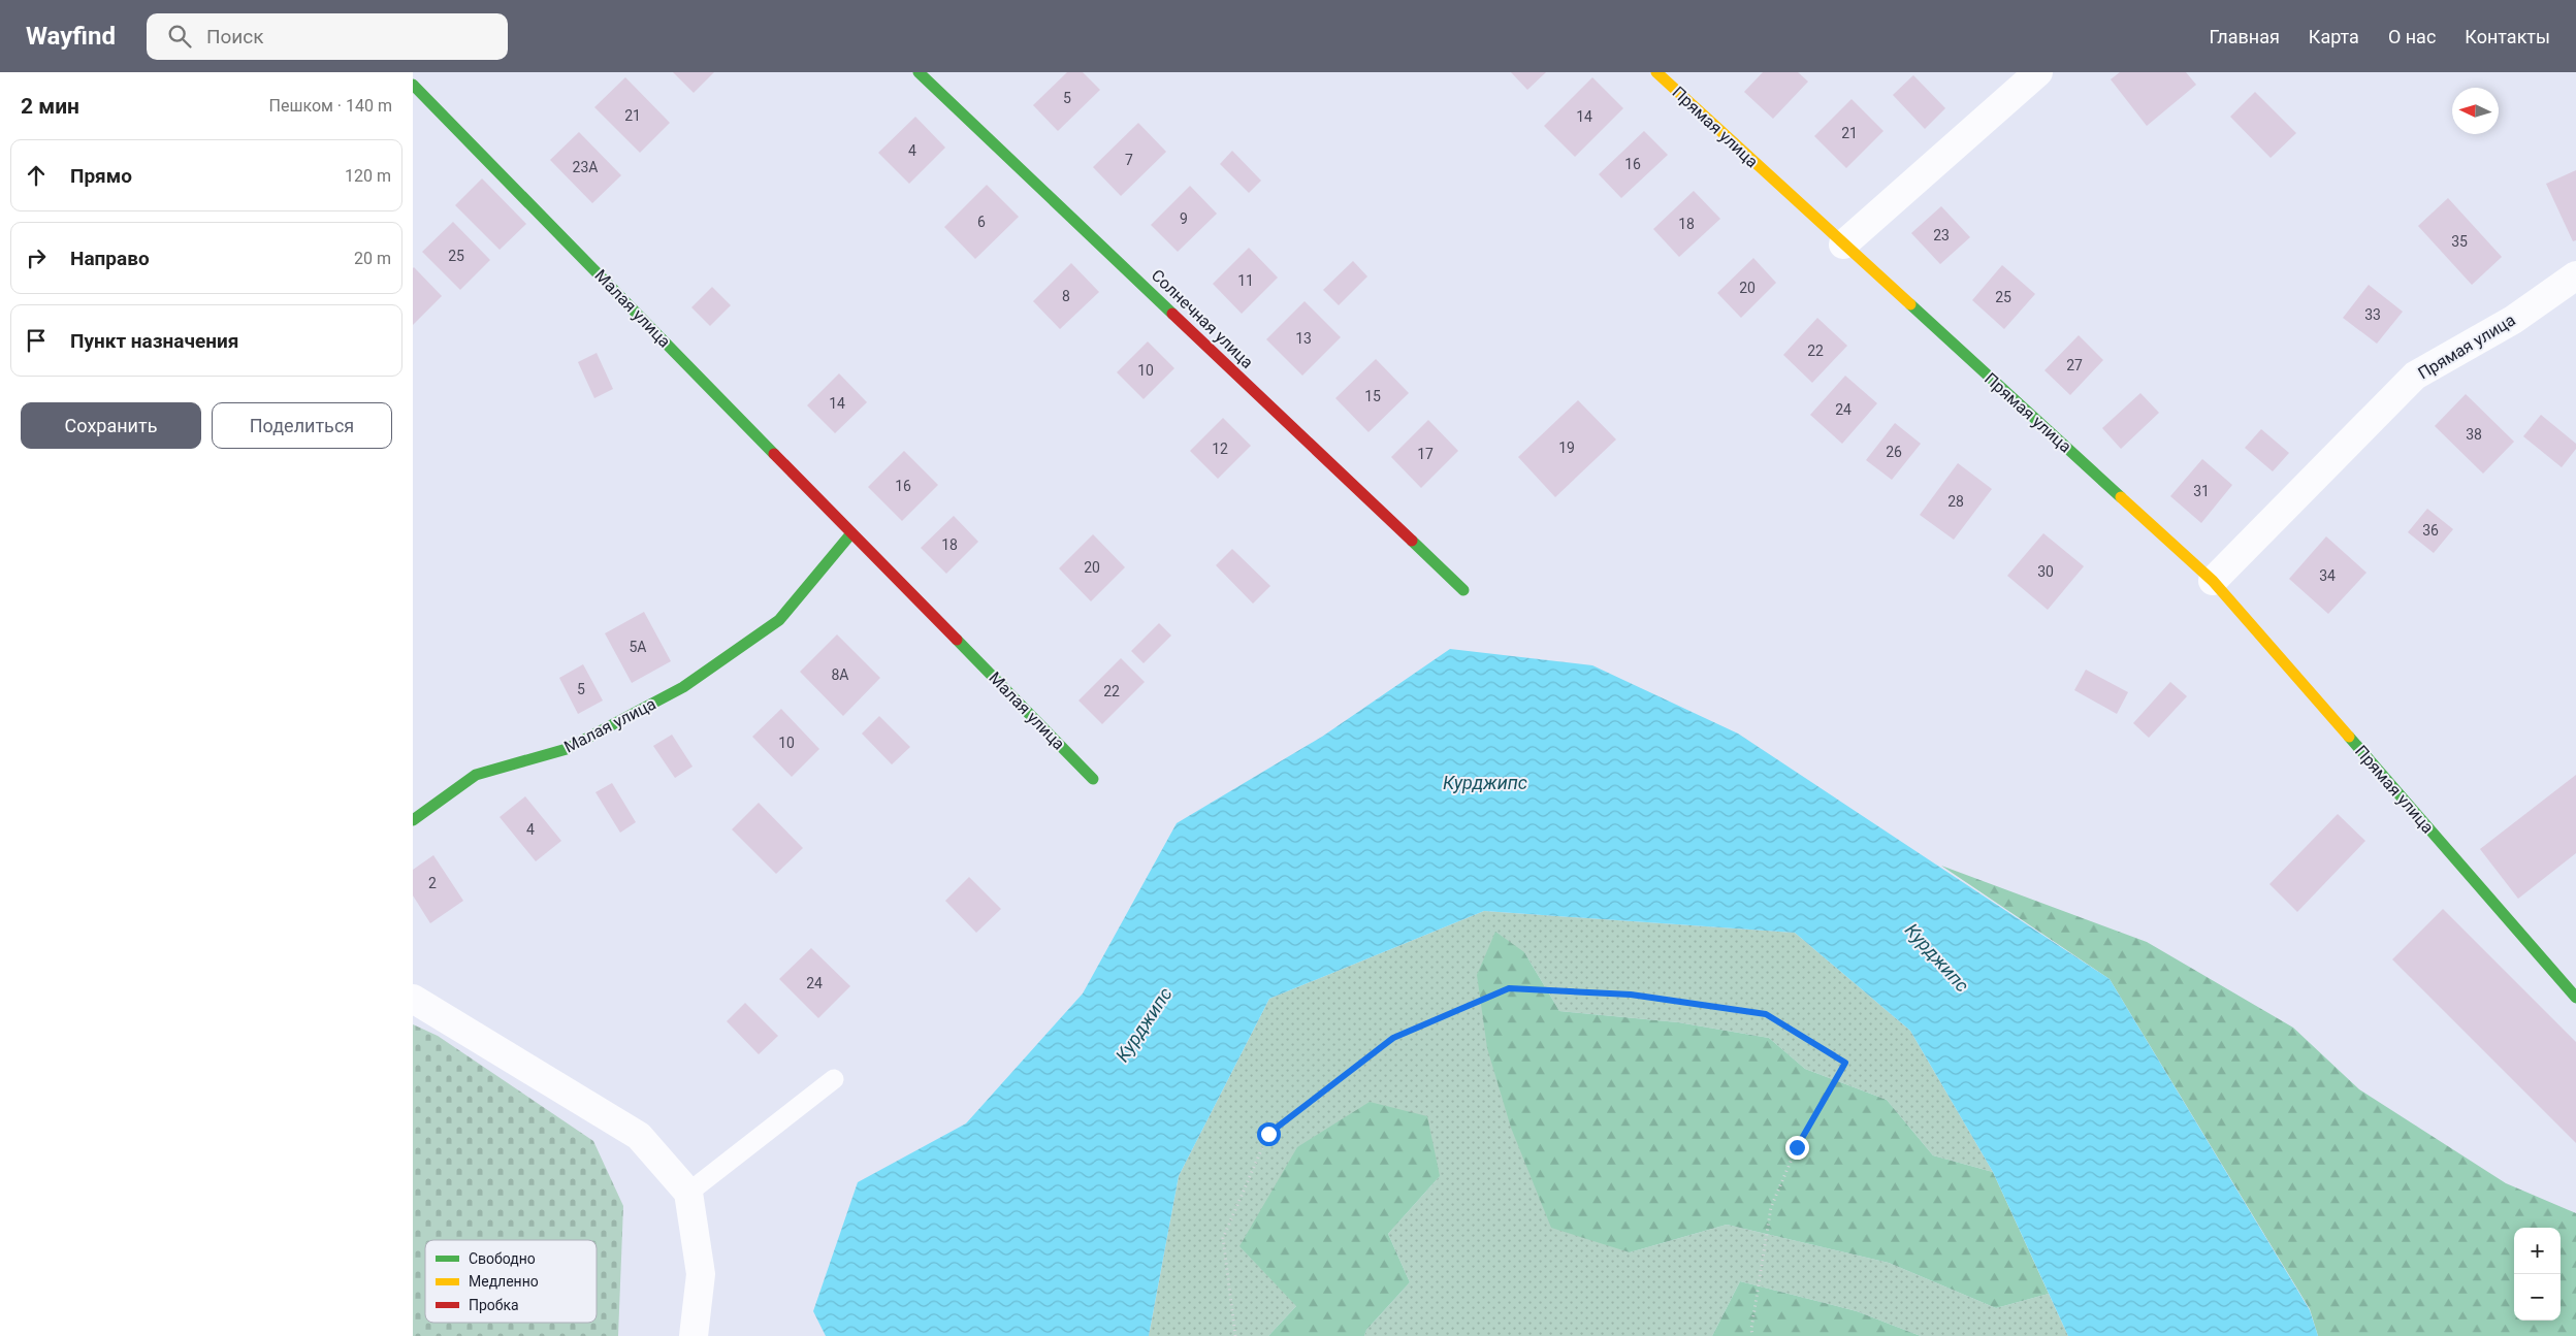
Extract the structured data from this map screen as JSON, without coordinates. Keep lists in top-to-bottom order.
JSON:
{
  "streets": {
    "street": ["Прямая улица", "Малая улица", "Солнечная улица"]
  },
  "water": ["Курджипс"],
  "house_numbers": [
    "5",
    "21",
    "14",
    "21",
    "4",
    "7",
    "16",
    "23А",
    "9",
    "6",
    "18",
    "23",
    "35",
    "25",
    "11",
    "20",
    "8",
    "25",
    "33",
    "13",
    "22",
    "27",
    "10",
    "15",
    "14",
    "24",
    "38",
    "19",
    "12",
    "26",
    "17",
    "16",
    "31",
    "28",
    "36",
    "18",
    "20",
    "30",
    "34",
    "5А",
    "8А",
    "5",
    "22",
    "10",
    "4",
    "2",
    "24"
  ],
  "legend": ["Свободно", "Медленно", "Пробка"],
  "north": "left",
  "page": {
    "header": "Wayfind",
    "search": "Поиск",
    "nav": [
      "Главная",
      "Карта",
      "О нас",
      "Контакты"
    ],
    "heading": ["2 мин", "Пешком · 140 m"],
    "list": [
      ["Прямо", "120 m"],
      ["Направо", "20 m"],
      "Пункт назначения"
    ],
    "buttons": ["Сохранить", "Поделиться"],
    "map_buttons": ["+", "−"]
  }
}
